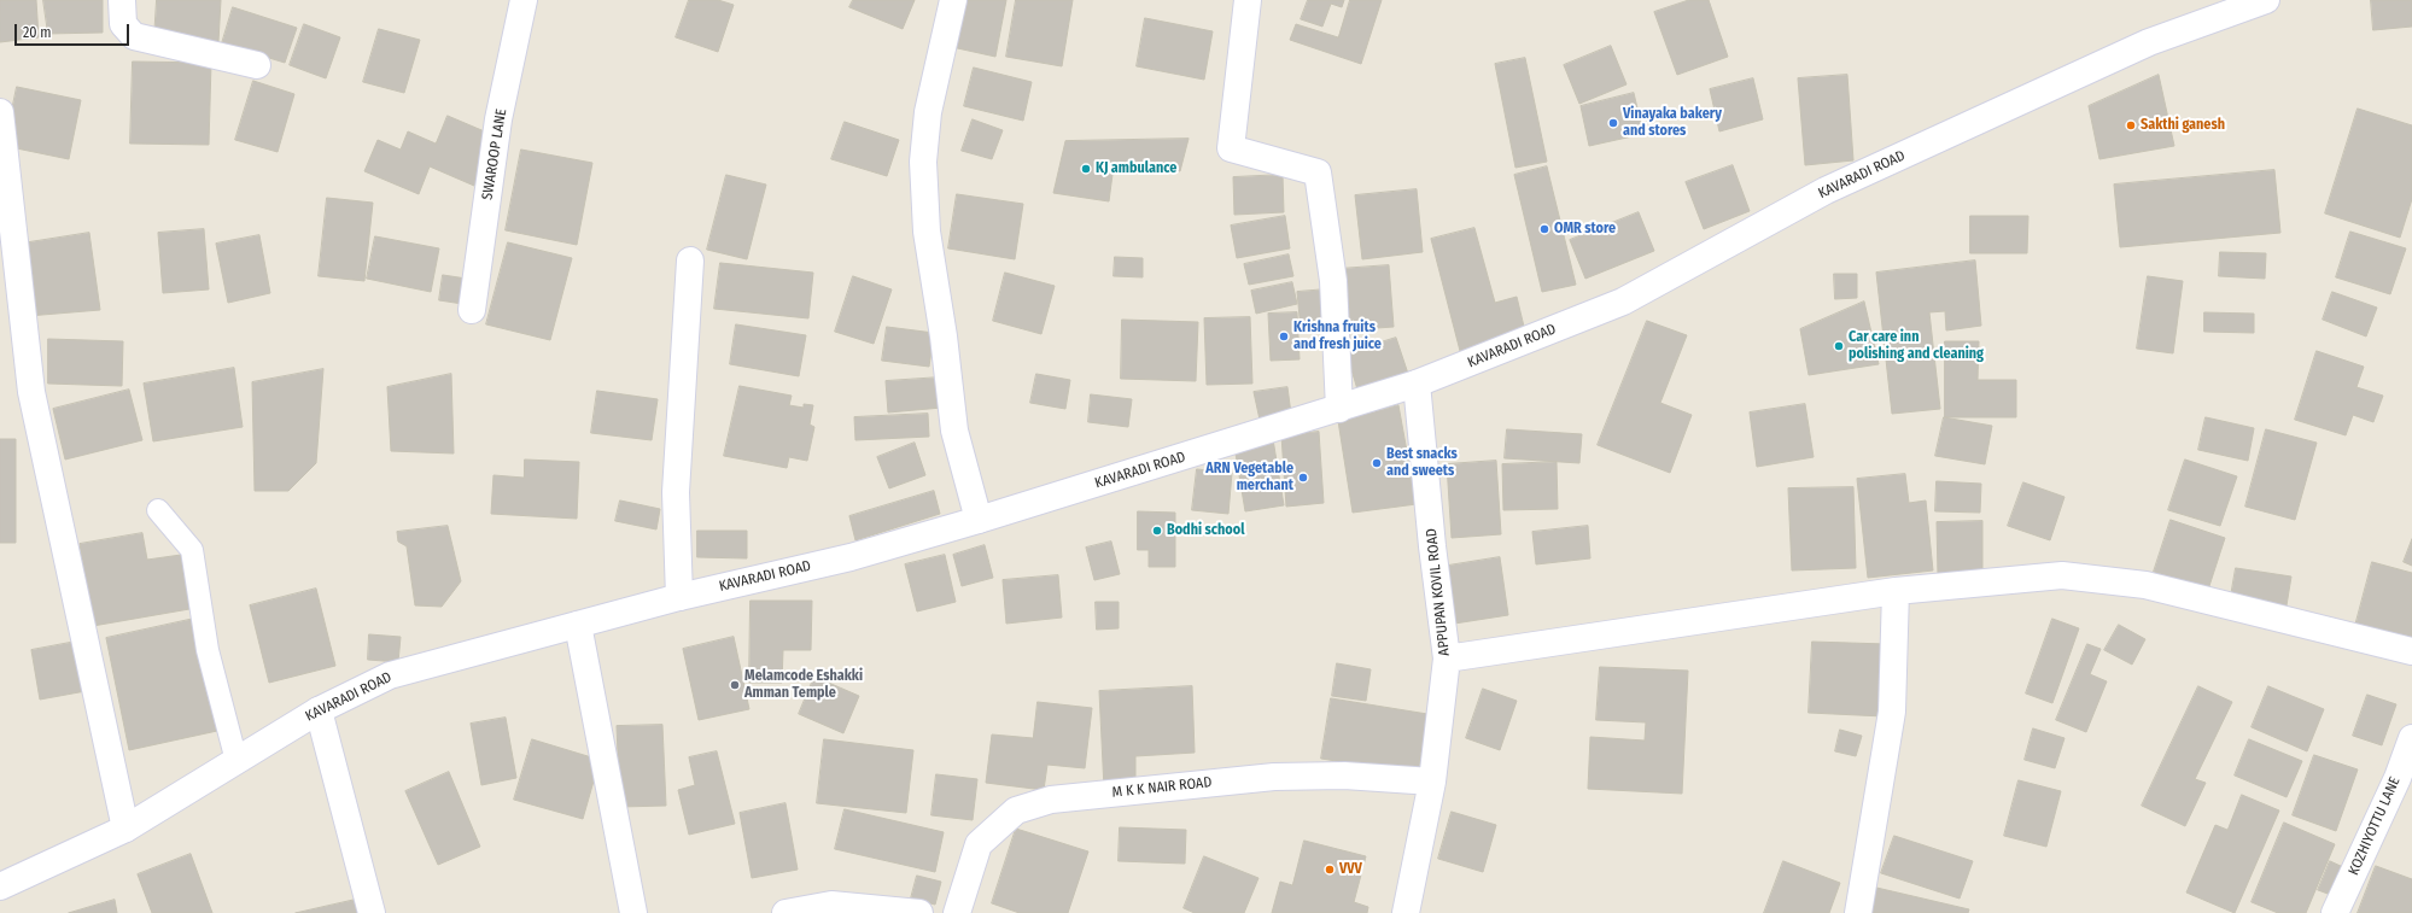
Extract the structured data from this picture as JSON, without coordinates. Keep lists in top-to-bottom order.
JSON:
{
  "streets": {
    "street": [
      "SWAROOP LANE",
      "KAVARADI ROAD",
      "APPUPAN KOVIL ROAD",
      "M K K NAIR ROAD",
      "KOZHIYOTTU LANE"
    ]
  },
  "crossings": [
    ["KAVARADI ROAD", "APPUPAN KOVIL ROAD"],
    ["APPUPAN KOVIL ROAD", "M K K NAIR ROAD"]
  ],
  "places": [
    "Vinayaka bakery and stores",
    "Sakthi ganesh",
    "KJ ambulance",
    "OMR store",
    "Krishna fruits and fresh juice",
    "Car care inn polishing and cleaning",
    "Best snacks and sweets",
    "ARN Vegetable merchant",
    "Bodhi school",
    "Melamcode Eshakki Amman Temple",
    "VVV"
  ],
  "scale_bar": "20 m"
}
